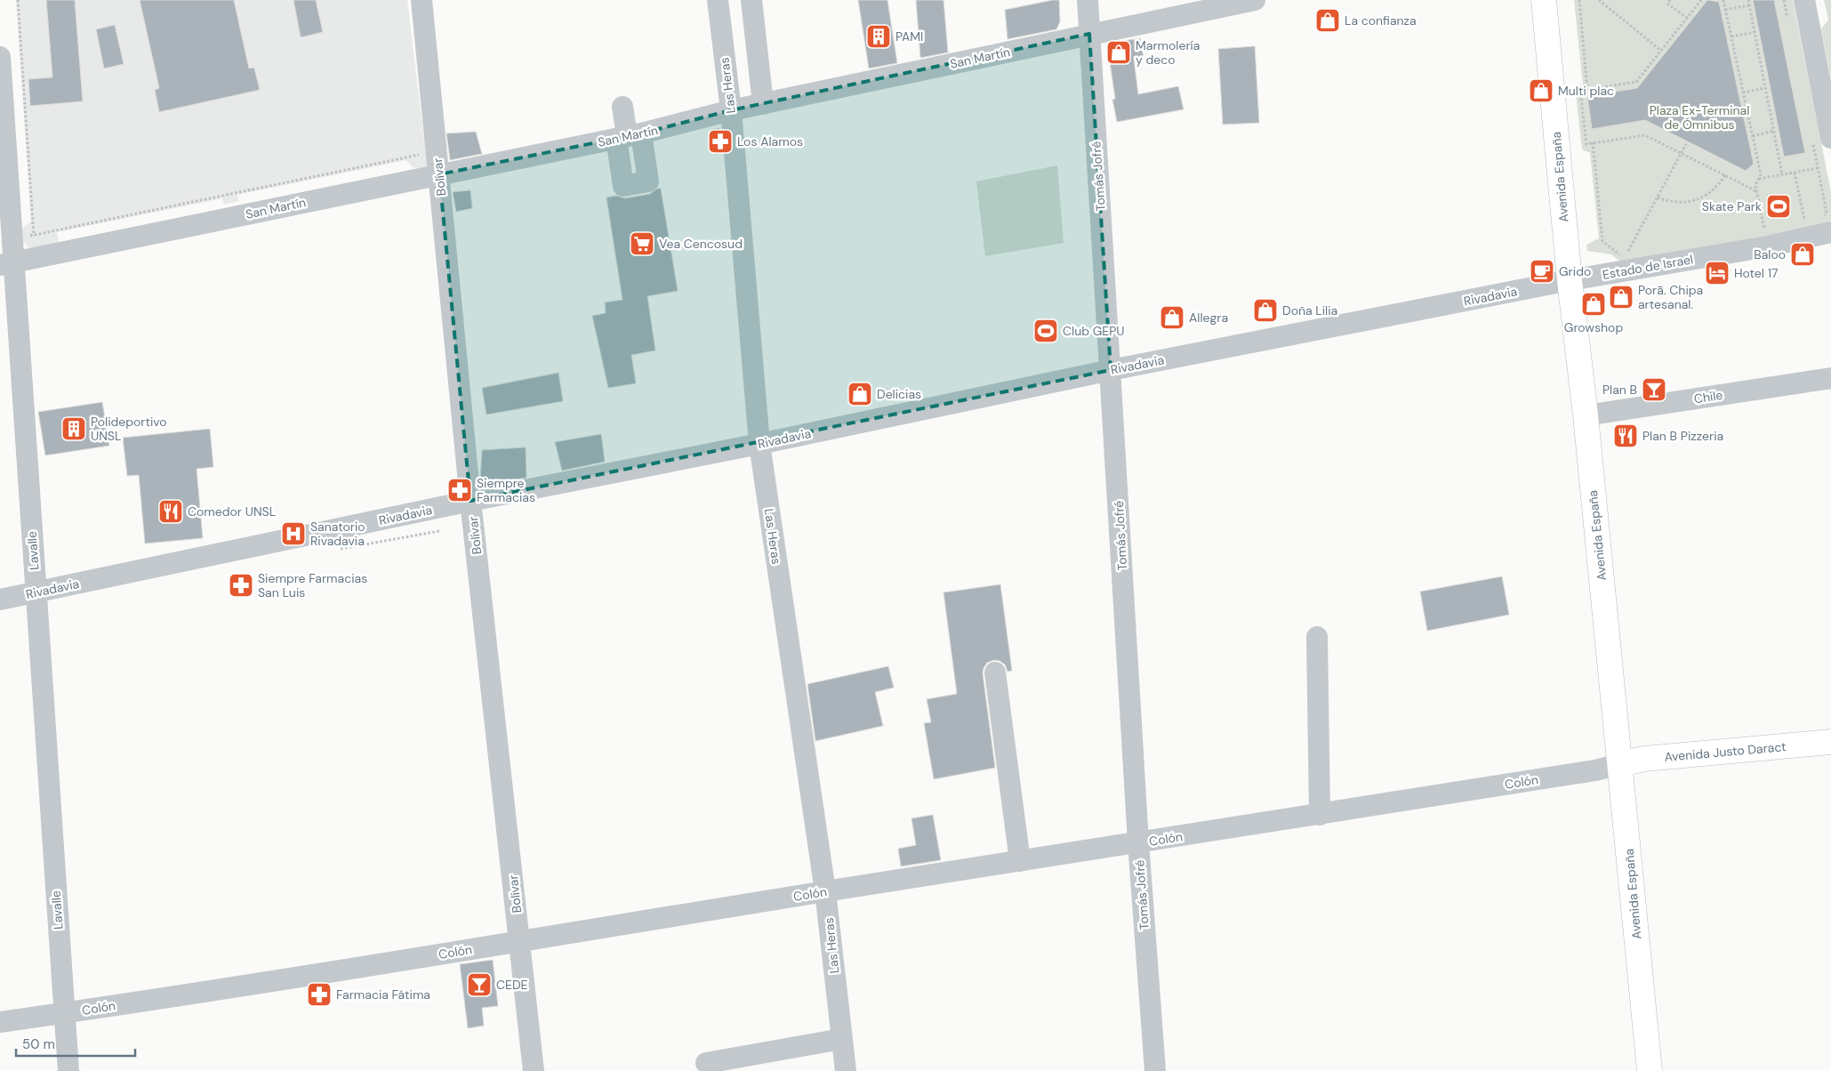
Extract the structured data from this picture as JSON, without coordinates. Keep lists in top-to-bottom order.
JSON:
{
  "streets": {
    "main road": ["Avenida España", "Avenida Justo Daract"],
    "street": [
      "San Martín",
      "Las Heras",
      "Tomás Jofré",
      "Bolívar",
      "Estado de Israel",
      "Rivadavia",
      "Chile",
      "Lavalle",
      "Colón"
    ]
  },
  "crossings": [
    ["San Martín", "Las Heras"],
    ["San Martín", "Tomás Jofré"],
    ["San Martín", "Bolívar"],
    ["San Martín", "Lavalle"],
    ["Las Heras", "Rivadavia"],
    ["Las Heras", "Colón"],
    ["Tomás Jofré", "Rivadavia"],
    ["Tomás Jofré", "Colón"],
    ["Bolívar", "Rivadavia"],
    ["Bolívar", "Colón"],
    ["Avenida España", "Estado de Israel"],
    ["Avenida España", "Rivadavia"],
    ["Avenida España", "Chile"],
    ["Avenida España", "Avenida Justo Daract"],
    ["Avenida España", "Colón"],
    ["Estado de Israel", "Rivadavia"],
    ["Rivadavia", "Lavalle"],
    ["Lavalle", "Colón"],
    ["Avenida Justo Daract", "Colón"]
  ],
  "parks": ["Plaza Ex-Terminal de Ómnibus"],
  "places": {
    "shop": [
      "La confianza",
      "Marmolería y deco",
      "Multi plac",
      "Baloo",
      "Porā. Chipa artesanal.",
      "Growshop",
      "Doña Lilia",
      "Allegra",
      "Delicias"
    ],
    "building": ["PAMI", "Polideportivo UNSL"],
    "pharmacy": [
      "Los Alamos",
      "Siempre Farmacias",
      "Siempre Farmacias San Luis",
      "Farmacia Fátima"
    ],
    "sports": ["Skate Park", "Club GEPU"],
    "supermarket": ["Vea Cencosud"],
    "cafe": ["Grido"],
    "hotel": ["Hotel 17"],
    "bar": ["Plan B", "CEDE"],
    "restaurant": ["Plan B Pizzeria", "Comedor UNSL"],
    "hospital": ["Sanatorio Rivadavia"]
  },
  "scale_bar": "50 m"
}
